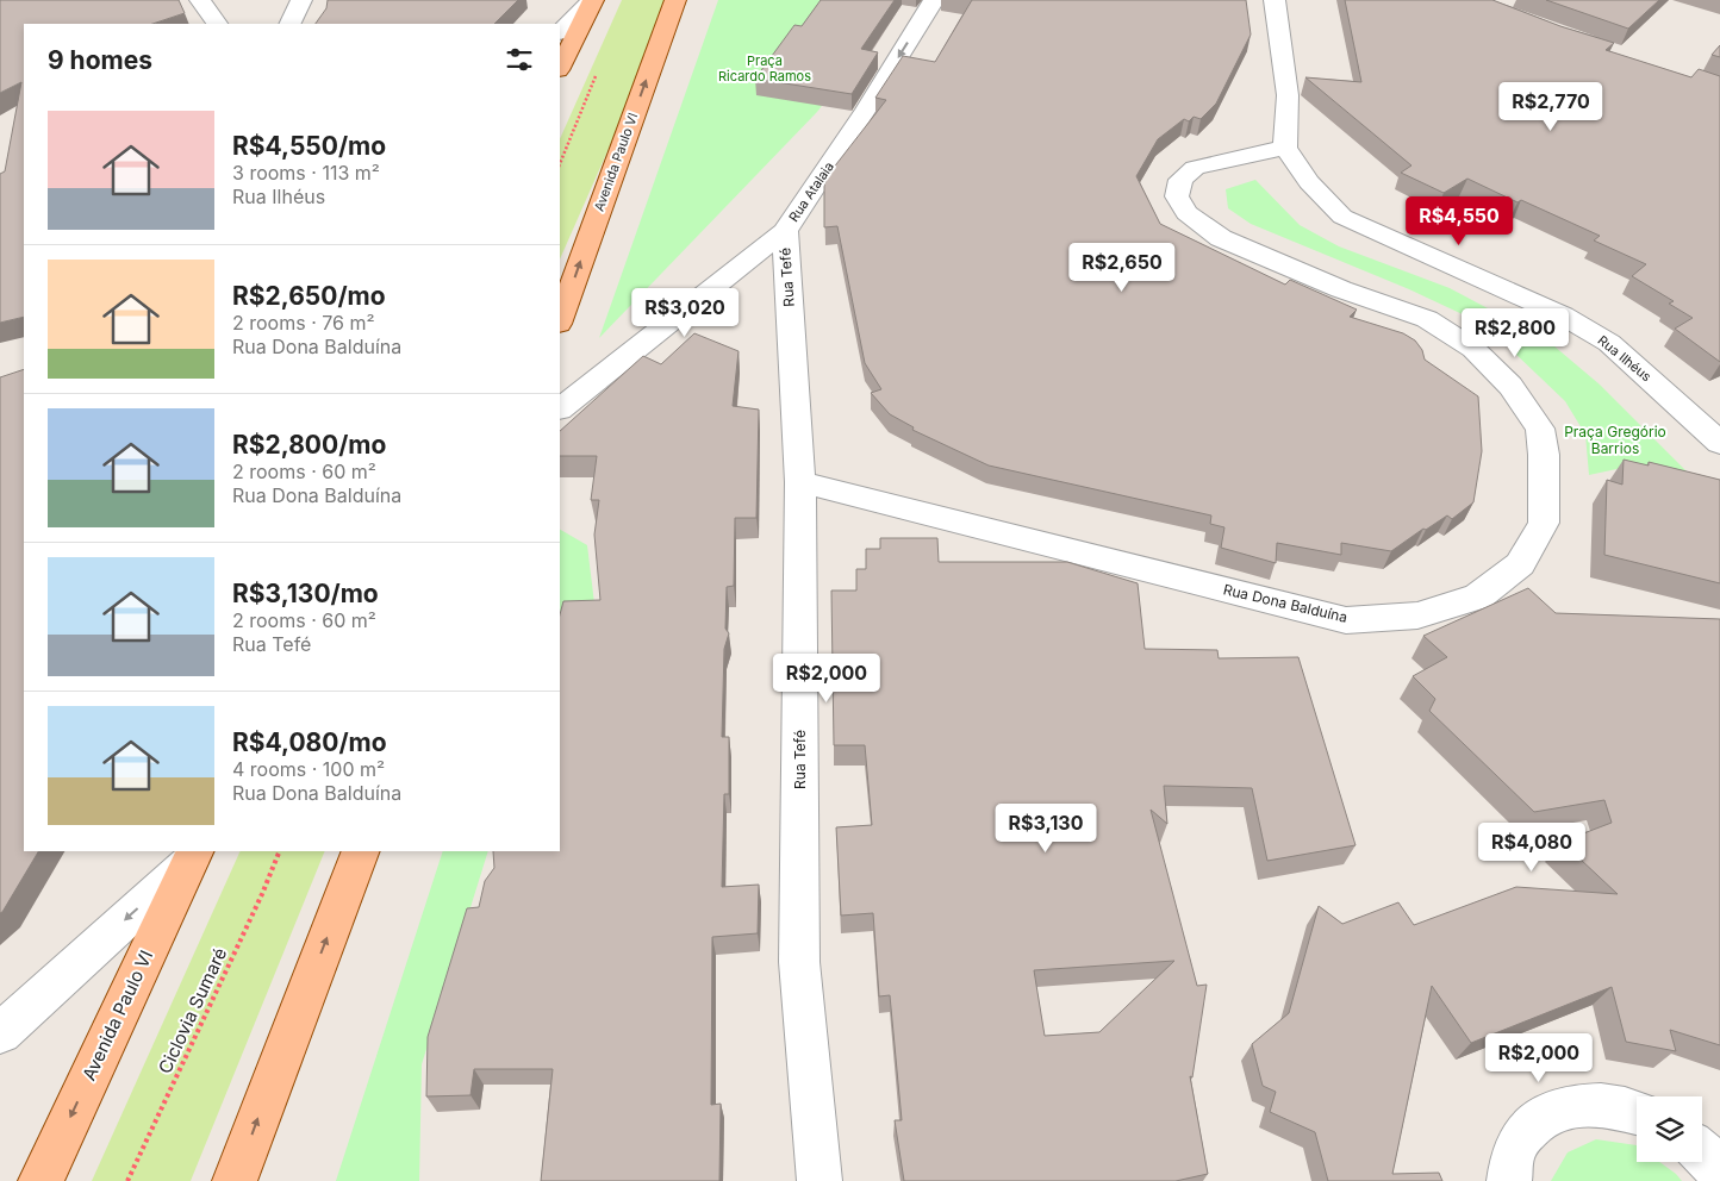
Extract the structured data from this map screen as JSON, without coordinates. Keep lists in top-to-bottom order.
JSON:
{
  "streets": {
    "main road": ["Avenida Paulo VI"],
    "street": [
      "Rua Atalaia",
      "Rua Tefé",
      "Rua Ilhéus",
      "Rua Dona Balduína"
    ],
    "path": ["Ciclovia Sumaré"]
  },
  "crossings": [
    ["Rua Atalaia", "Rua Tefé"],
    ["Rua Tefé", "Rua Dona Balduína"],
    ["Rua Ilhéus", "Rua Dona Balduína"]
  ],
  "one_way": ["Rua Atalaia"],
  "parks": ["Praça Ricardo Ramos", "Praça Gregório Barrios"],
  "page": {
    "heading": "9 homes",
    "price": [
      "R$2,770",
      "R$4,550",
      "R$2,650",
      "R$3,020",
      "R$2,800",
      "R$2,000",
      "R$3,130",
      "R$4,080",
      "R$2,000"
    ],
    "list": [
      {
        "name": "R$4,550/mo",
        "note": "3 rooms · 113 m² · Rua Ilhéus"
      },
      {
        "name": "R$2,650/mo",
        "note": "2 rooms · 76 m² · Rua Dona Balduína"
      },
      {
        "name": "R$2,800/mo",
        "note": "2 rooms · 60 m² · Rua Dona Balduína"
      },
      {
        "name": "R$3,130/mo",
        "note": "2 rooms · 60 m² · Rua Tefé"
      },
      {
        "name": "R$4,080/mo",
        "note": "4 rooms · 100 m² · Rua Dona Balduína"
      }
    ]
  }
}
